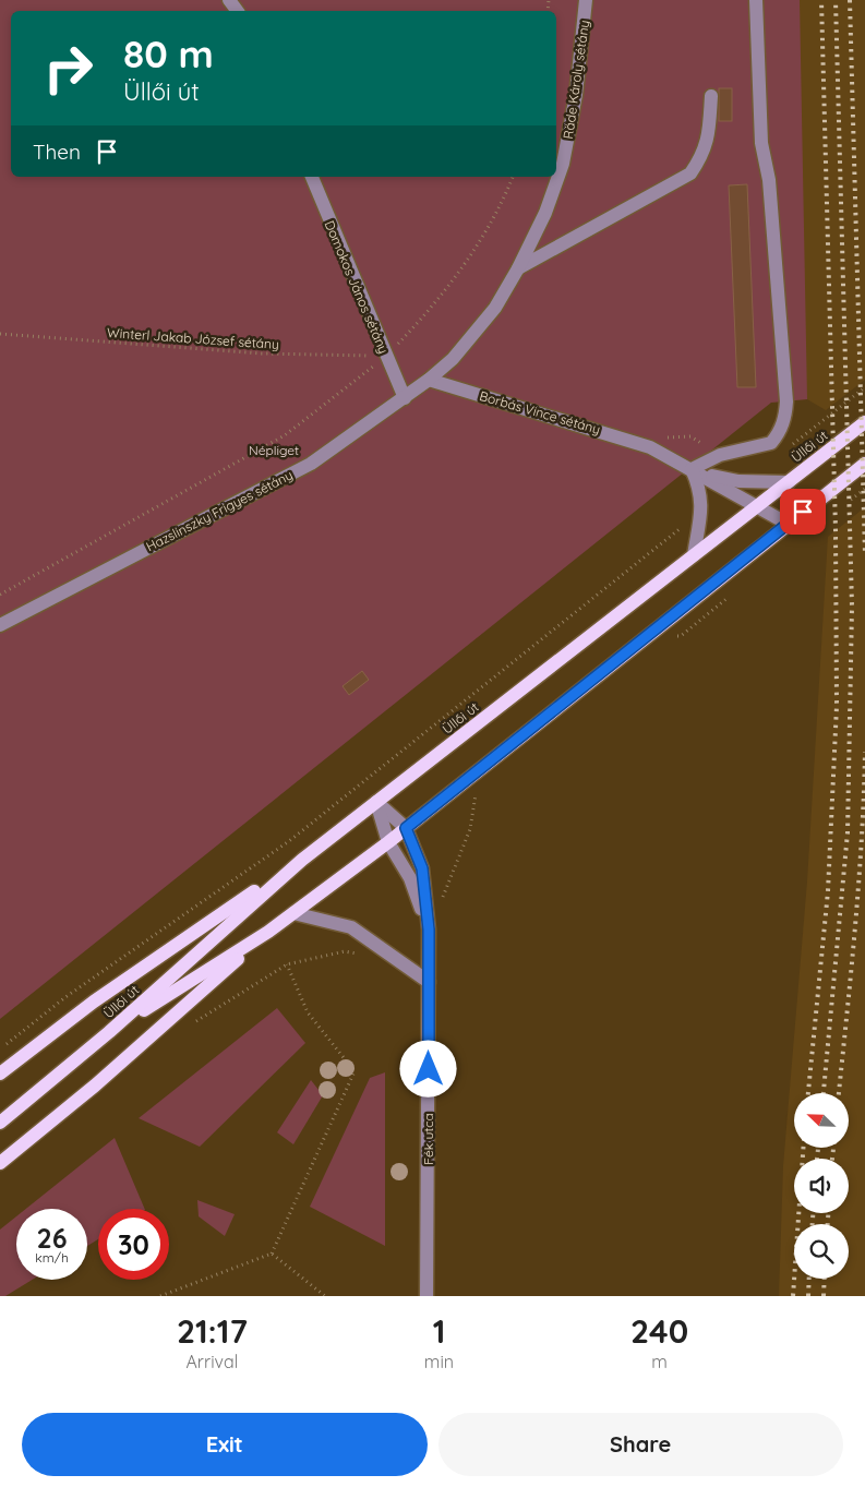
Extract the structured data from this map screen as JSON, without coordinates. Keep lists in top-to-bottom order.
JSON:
{
  "streets": {
    "main road": ["Üllői út"],
    "street": [
      "Räde Károly sétány",
      "Domokos János sétány",
      "Borbás Vince sétány",
      "Hazslinszky Frigyes sétány",
      "Fék utca"
    ],
    "path": ["Winterl Jakab József sétány"]
  },
  "crossings": [
    ["Räde Károly sétány", "Borbás Vince sétány"],
    ["Räde Károly sétány", "Hazslinszky Frigyes sétány"],
    ["Domokos János sétány", "Winterl Jakab József sétány"],
    ["Domokos János sétány", "Hazslinszky Frigyes sétány"],
    ["Borbás Vince sétány", "Hazslinszky Frigyes sétány"],
    ["Üllői út", "Fék utca"]
  ],
  "parks": ["Népliget"],
  "north": "top left",
  "page": {
    "turn": ["80 m", "Üllői út"],
    "then": "Then",
    "speed": "26 km/h",
    "limit": "30",
    "eta": [
      "21:17",
      "Arrival",
      "1",
      "min",
      "240",
      "m"
    ],
    "buttons": ["Exit", "Share"]
  }
}
